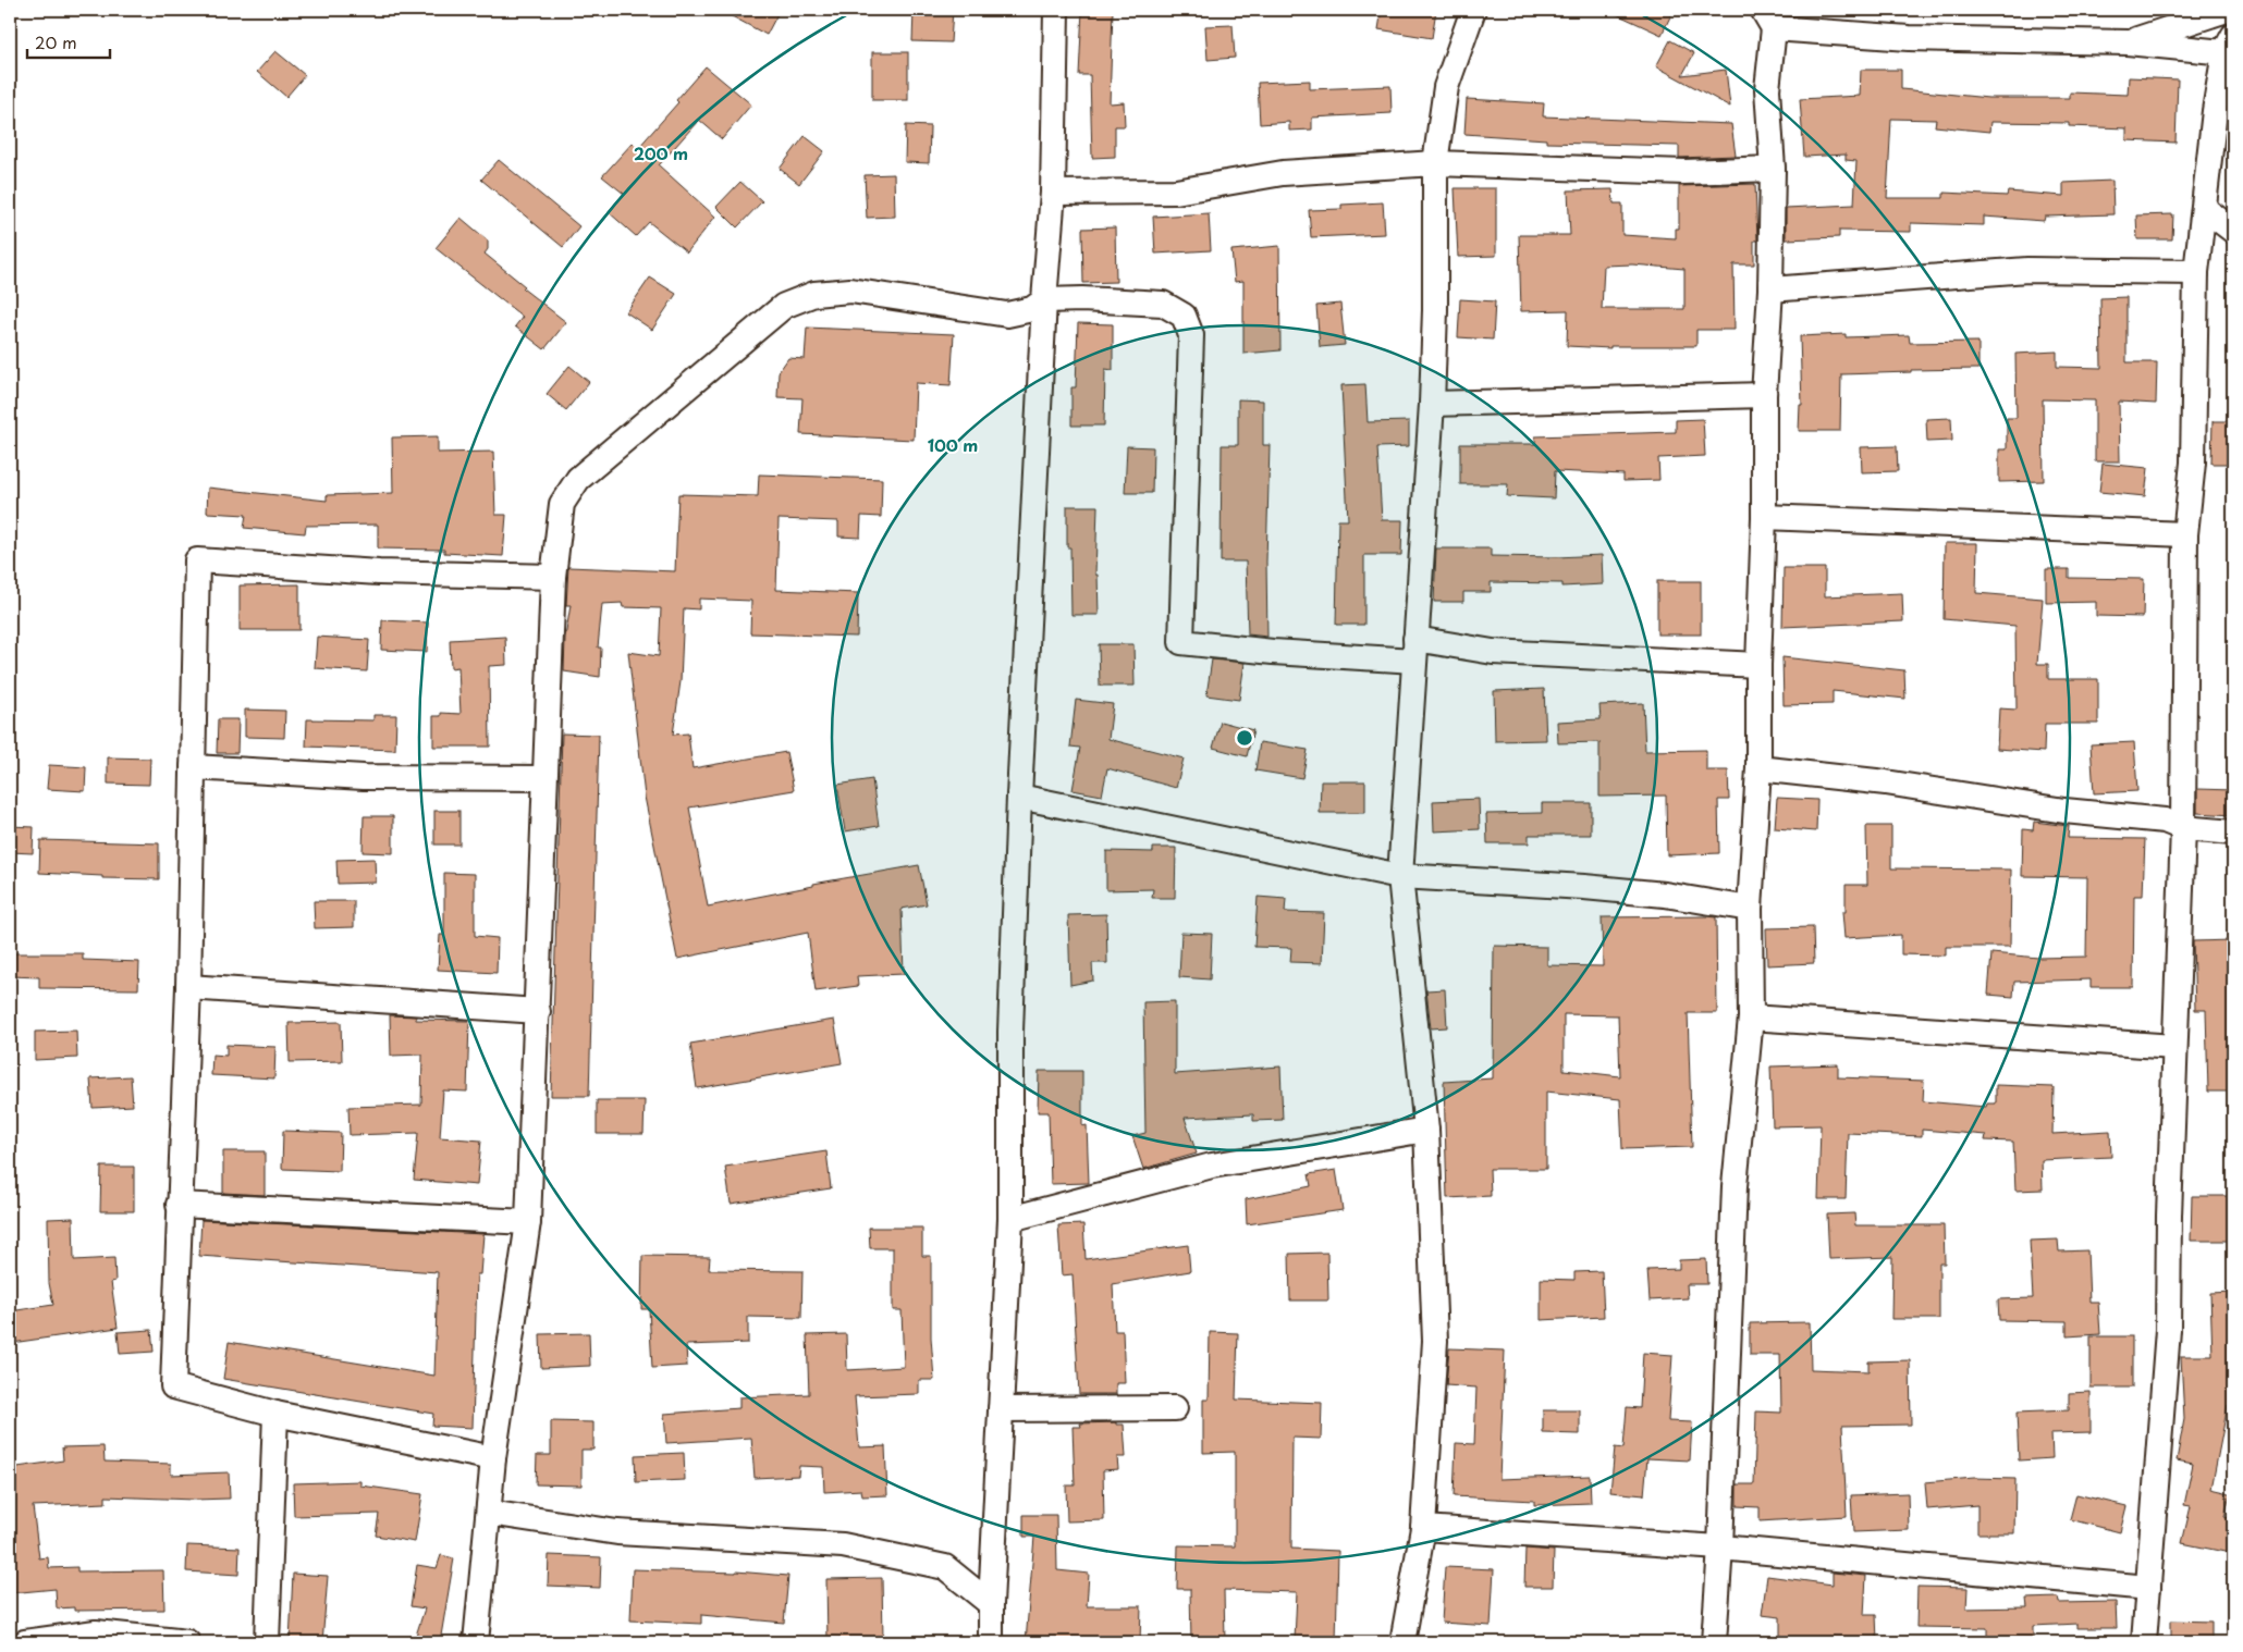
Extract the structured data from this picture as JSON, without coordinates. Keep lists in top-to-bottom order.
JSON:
{
  "scale_bar": "20 m",
  "rings": ["200 m", "100 m"]
}
